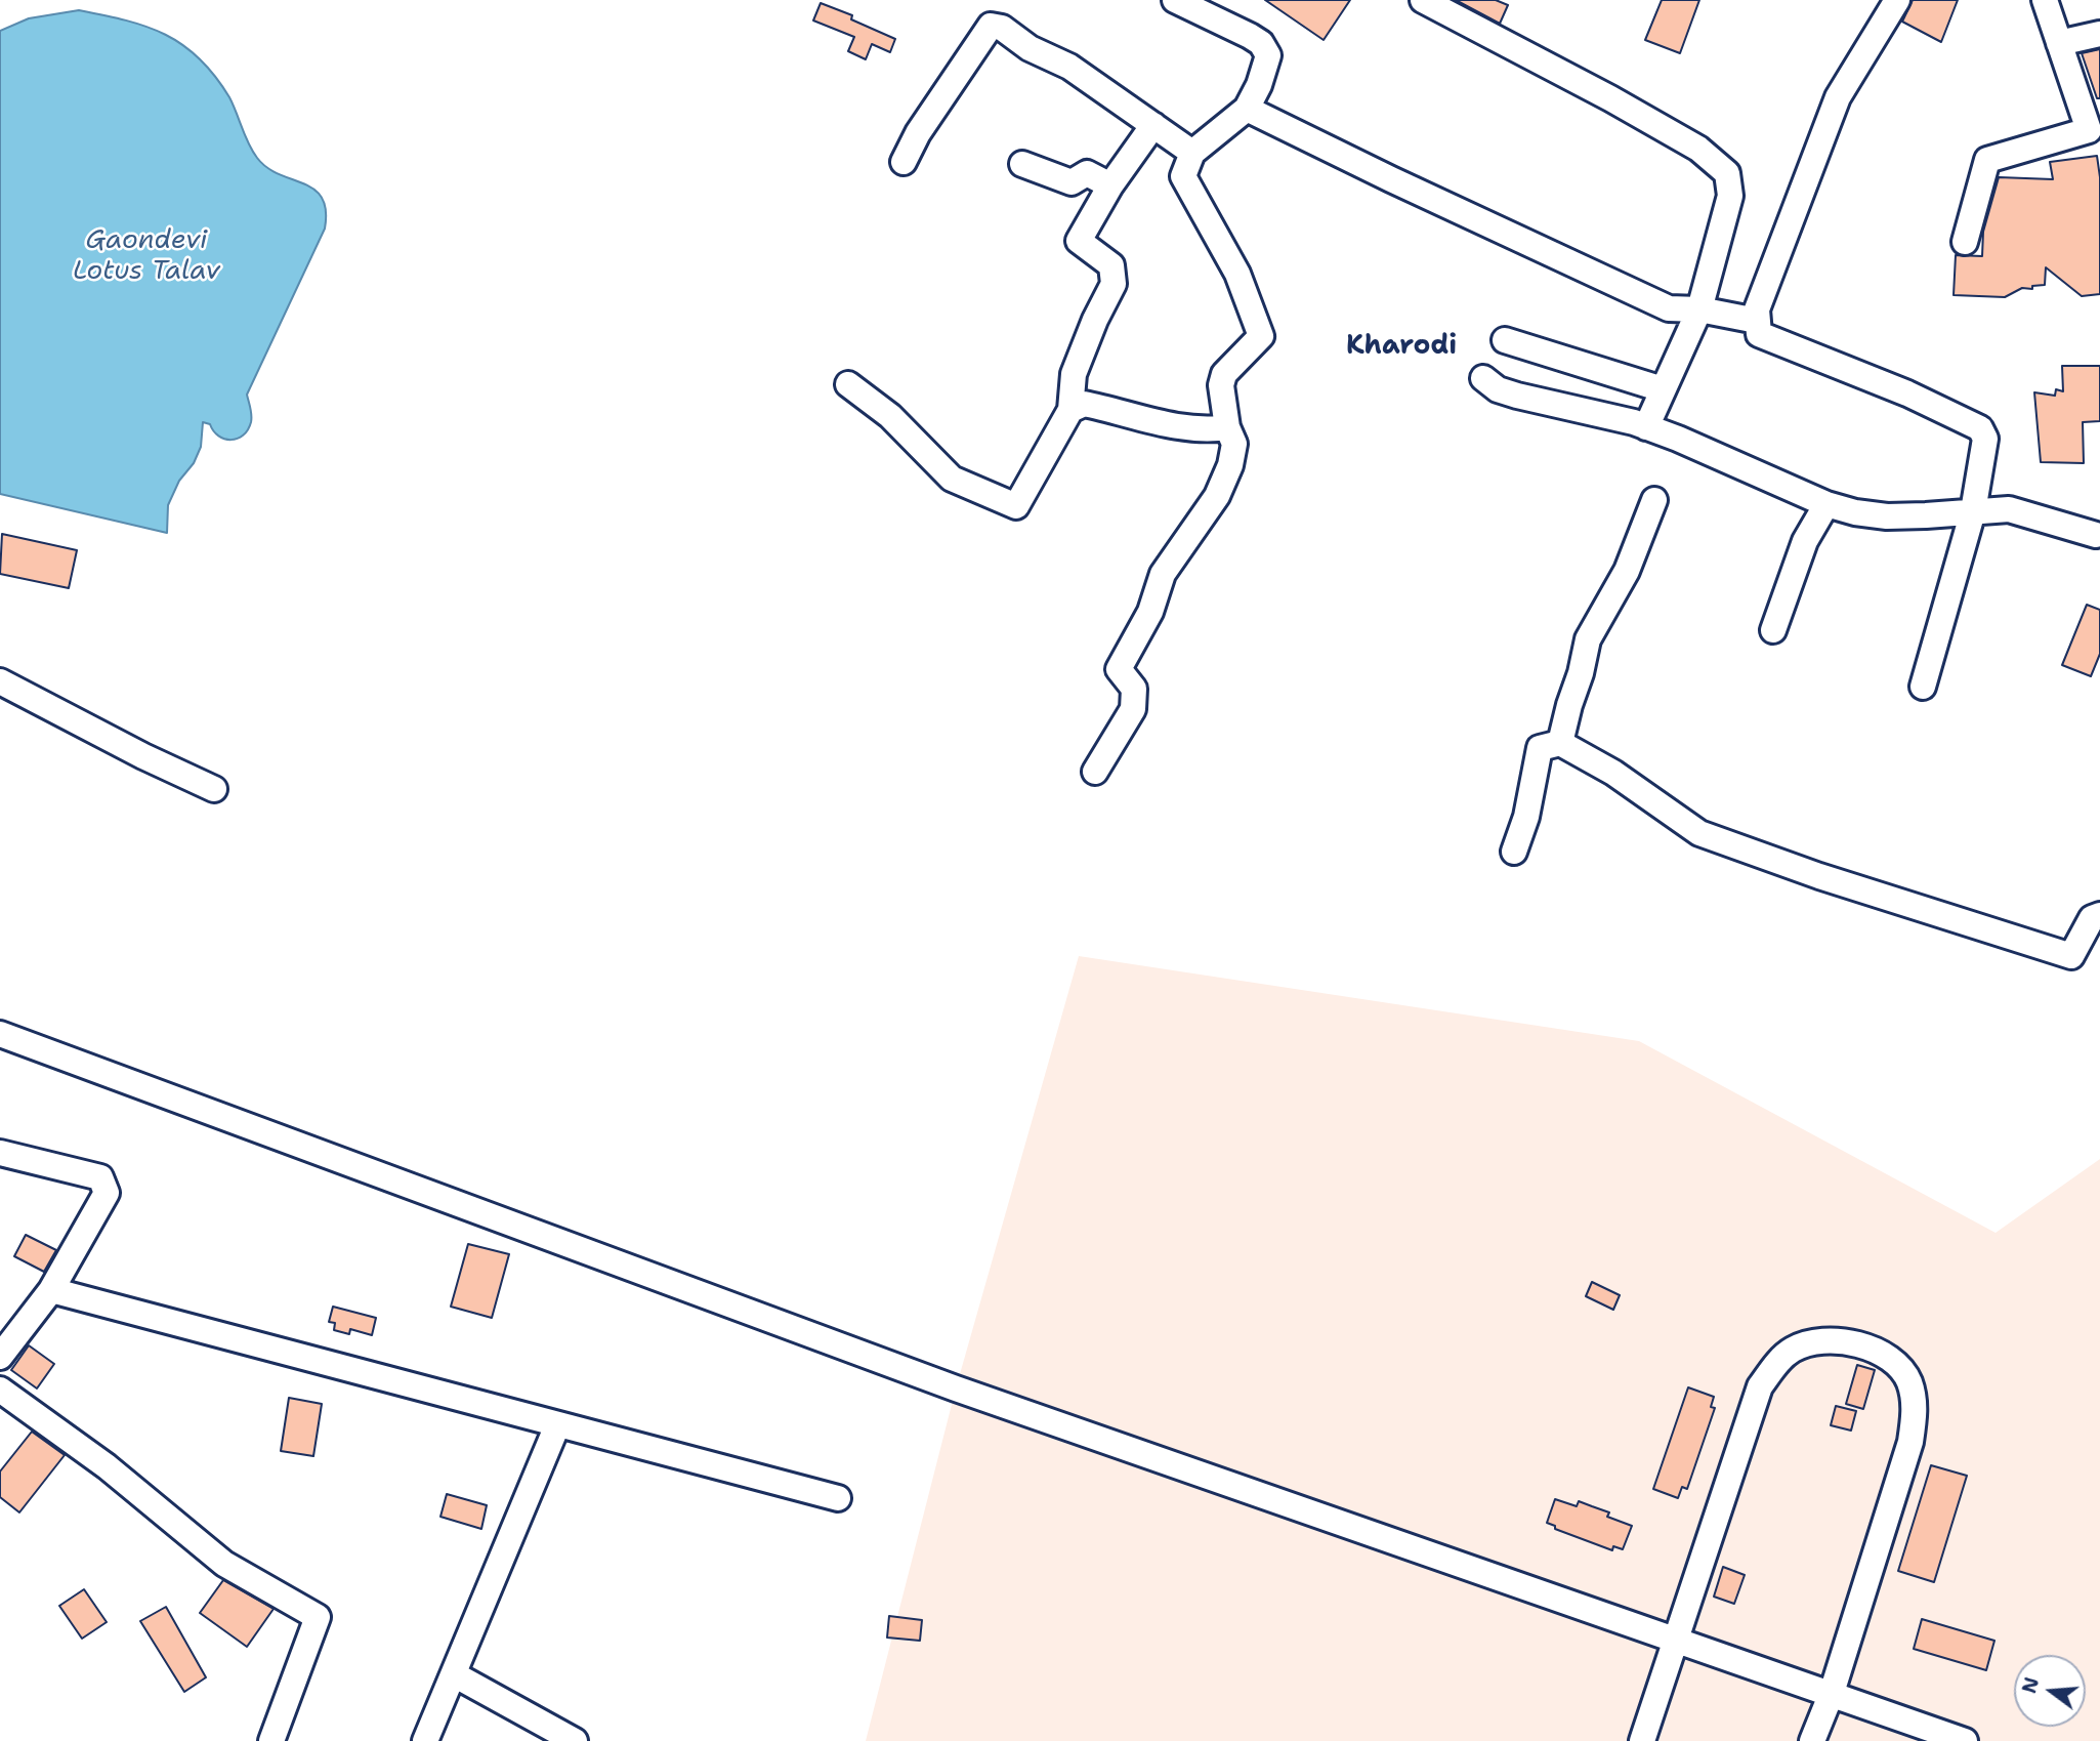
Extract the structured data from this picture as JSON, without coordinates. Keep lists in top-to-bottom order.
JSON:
{
  "districts": ["Kharodi"],
  "water": ["Gaondevi Lotus Talav"],
  "north": "left"
}
